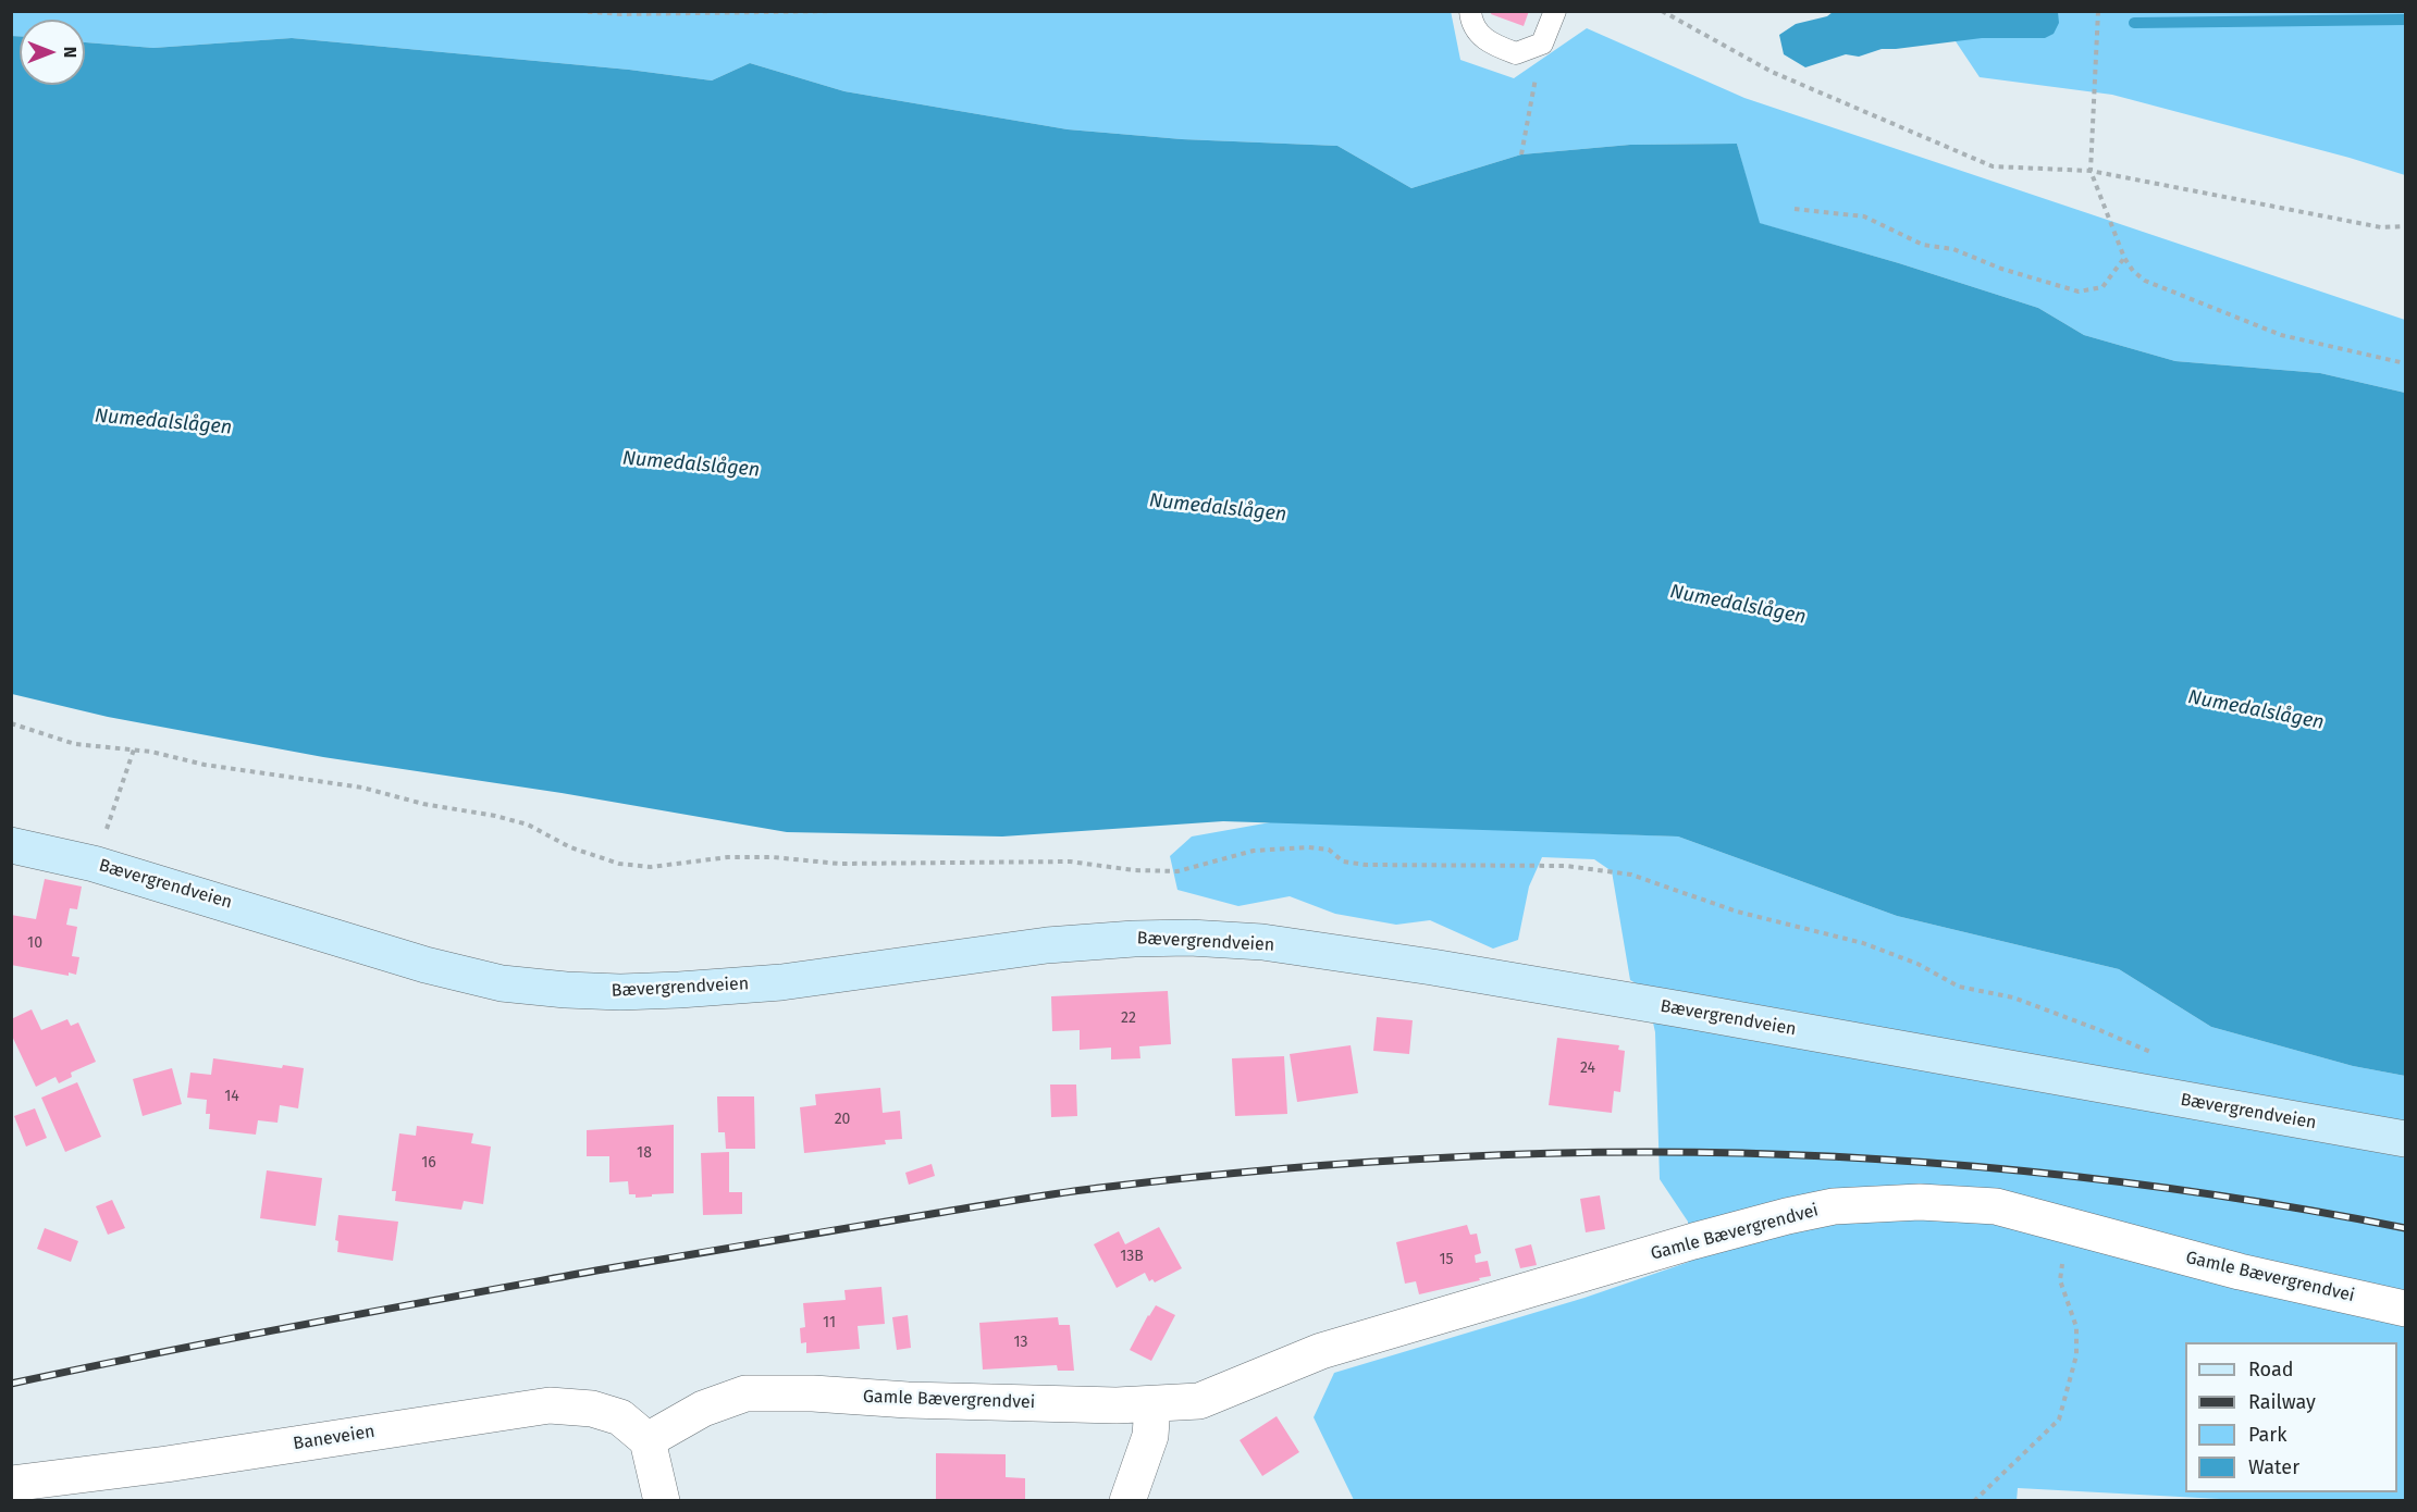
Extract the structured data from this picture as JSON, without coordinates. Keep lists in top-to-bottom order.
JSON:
{
  "streets": {
    "main road": ["Bævergrendveien"],
    "street": ["Gamle Bævergrendvei", "Baneveien"]
  },
  "crossings": [
    ["Gamle Bævergrendvei", "Baneveien"]
  ],
  "water": ["Numedalslågen"],
  "house_numbers": [
    "10",
    "22",
    "24",
    "14",
    "20",
    "18",
    "16",
    "13B",
    "15",
    "11",
    "13"
  ],
  "legend": [
    "Road",
    "Railway",
    "Park",
    "Water"
  ],
  "north": "right"
}
